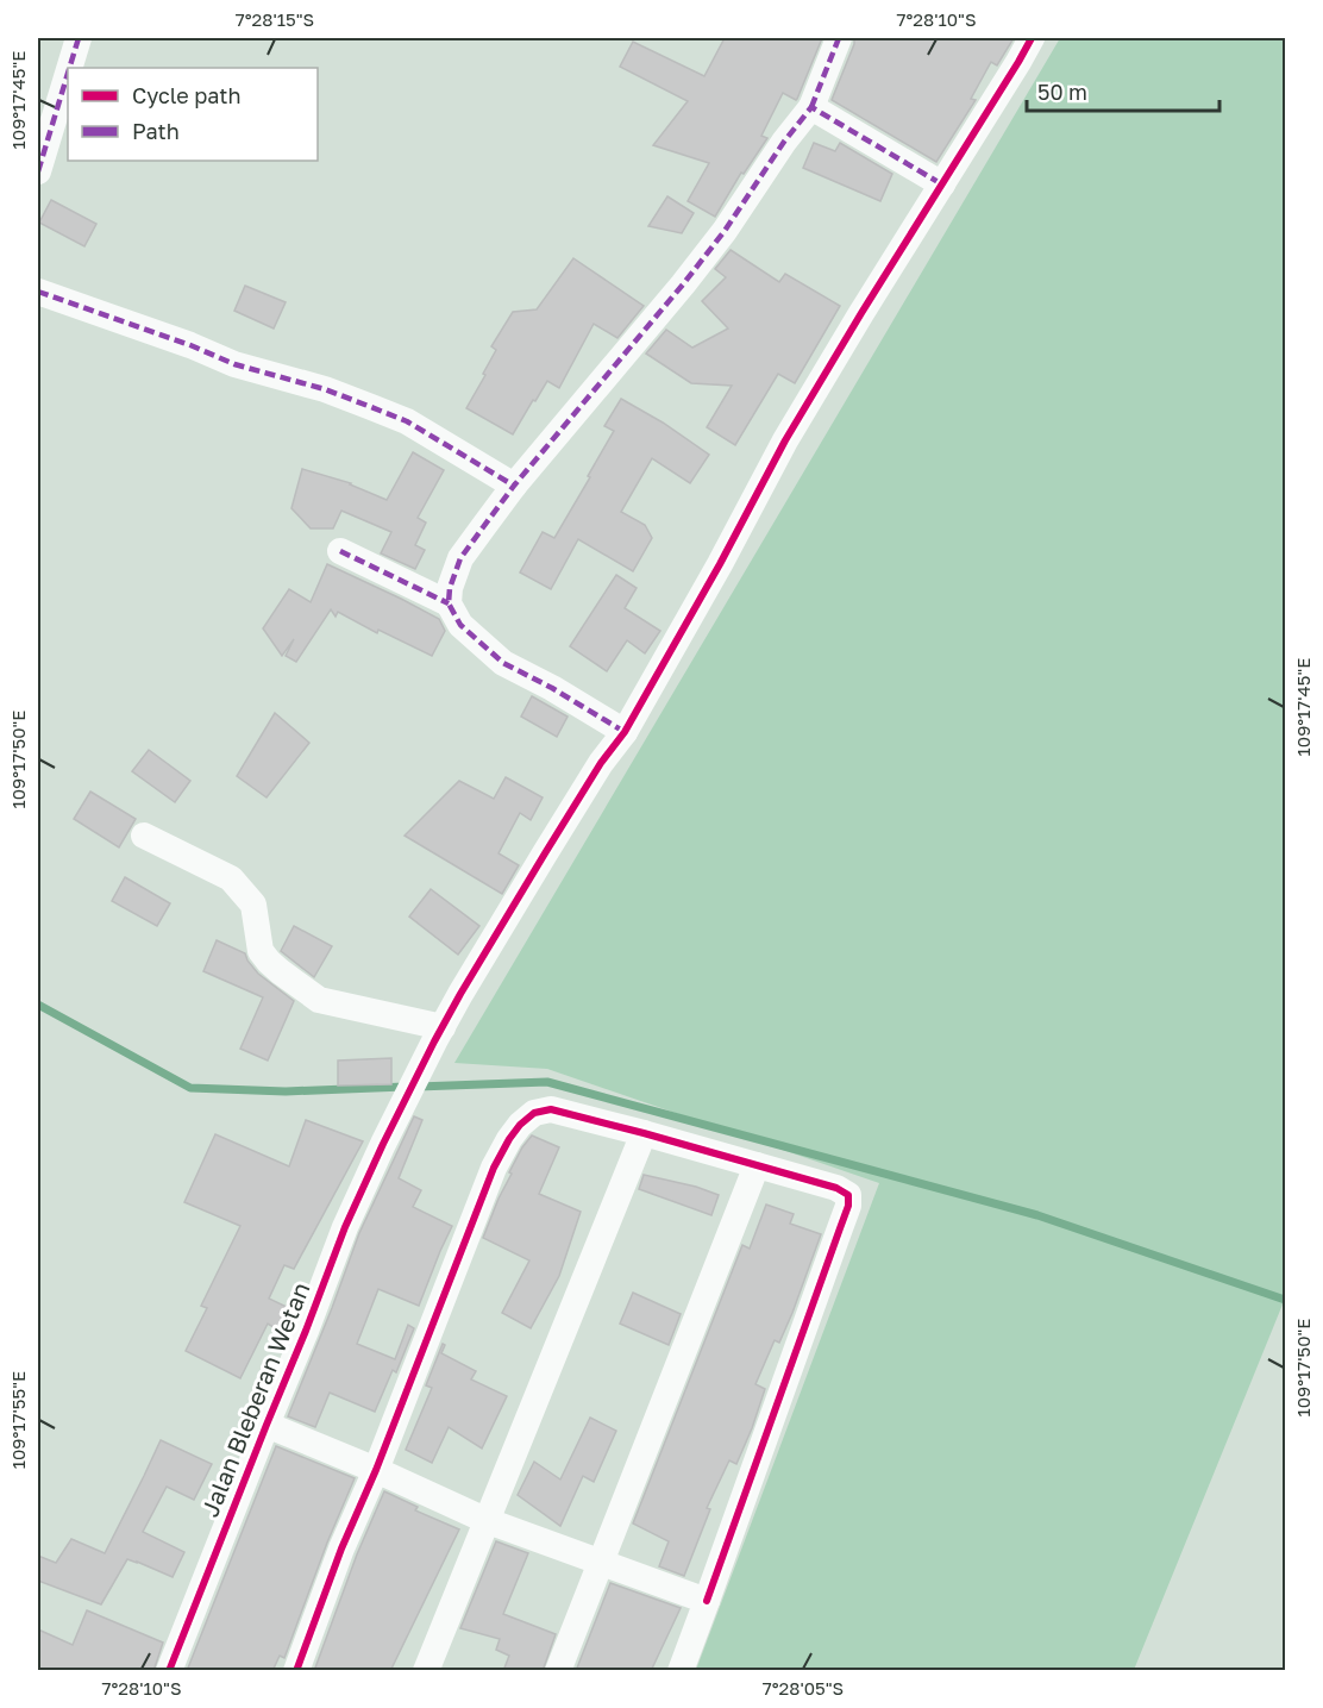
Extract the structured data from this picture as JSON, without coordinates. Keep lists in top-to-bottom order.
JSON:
{
  "streets": {
    "street": ["Jalan Bleberan Wetan"]
  },
  "legend": ["Cycle path", "Path"],
  "scale_bar": "50 m",
  "coordinates": [
    "7°28'15\"S",
    "7°28'10\"S",
    "109°17'45\"E",
    "109°17'50\"E",
    "109°17'55\"E",
    "7°28'05\"S"
  ]
}
